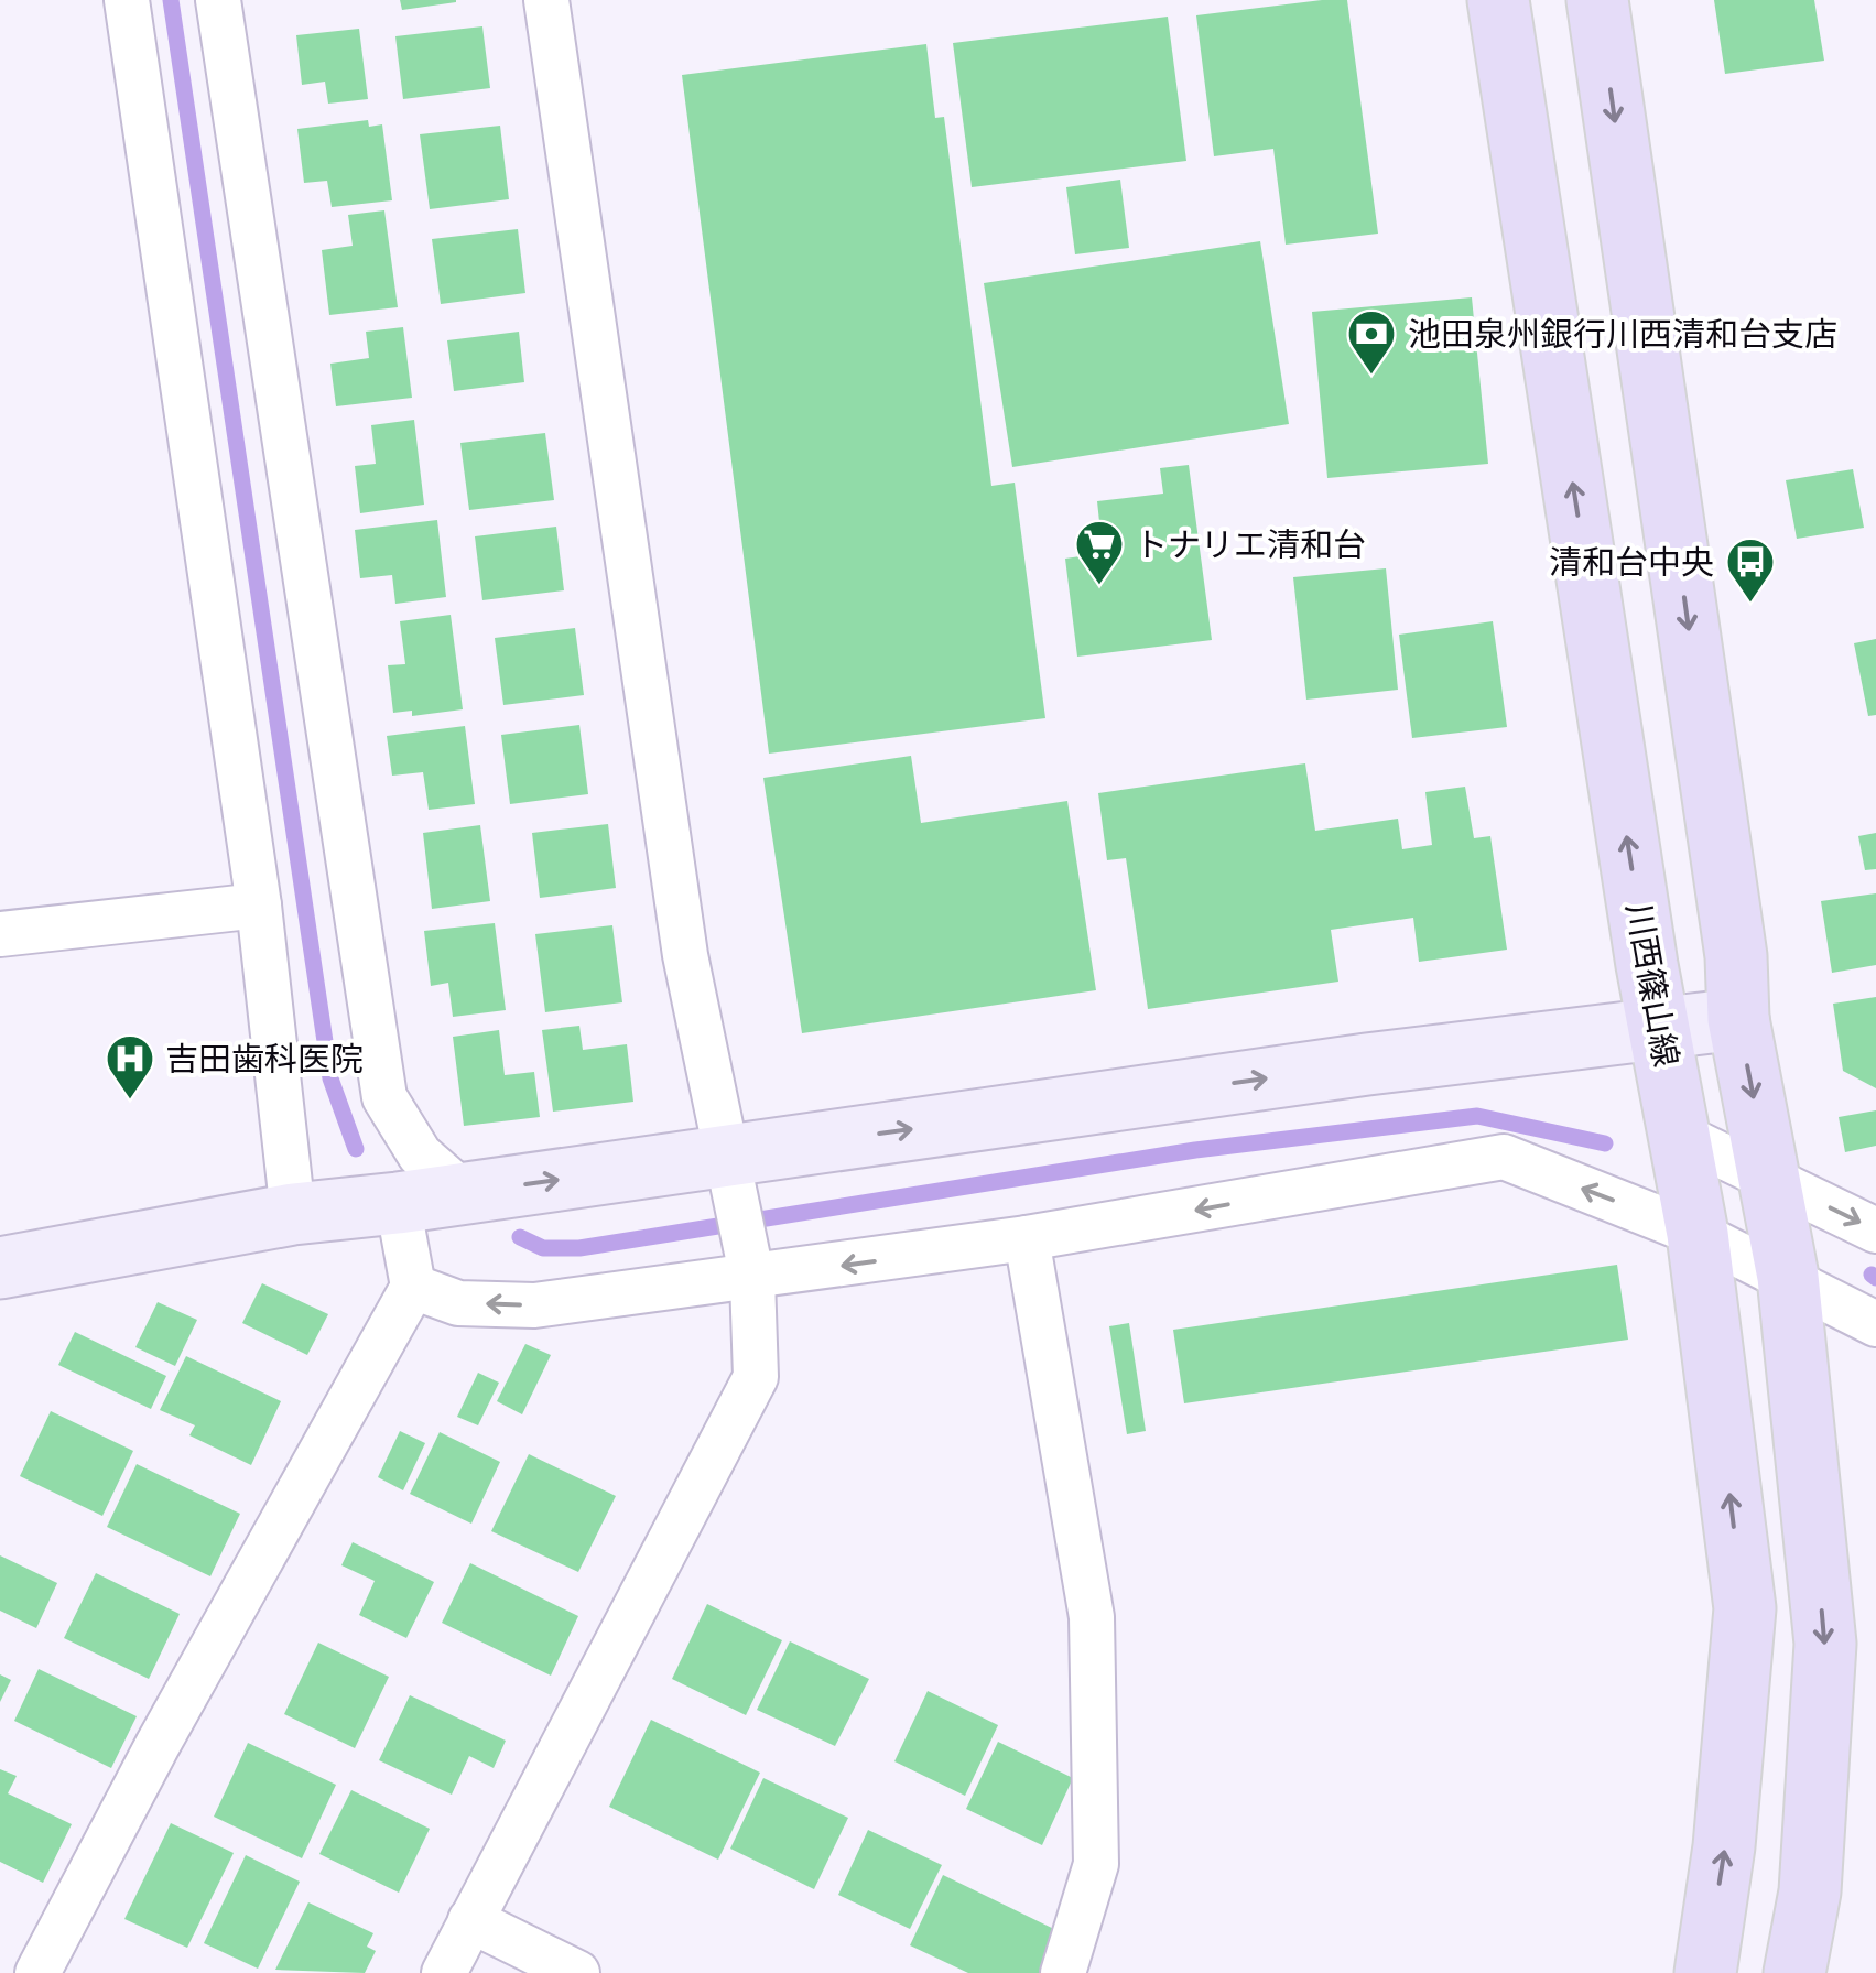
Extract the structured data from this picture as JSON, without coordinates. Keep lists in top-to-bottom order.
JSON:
{
  "streets": {
    "main road": ["川西篠山線"]
  },
  "places": {
    "bank": ["池田泉州銀行川西清和台支店"],
    "supermarket": ["トナリエ清和台"],
    "bus stop": ["清和台中央"],
    "hospital": ["吉田歯科医院"]
  }
}
